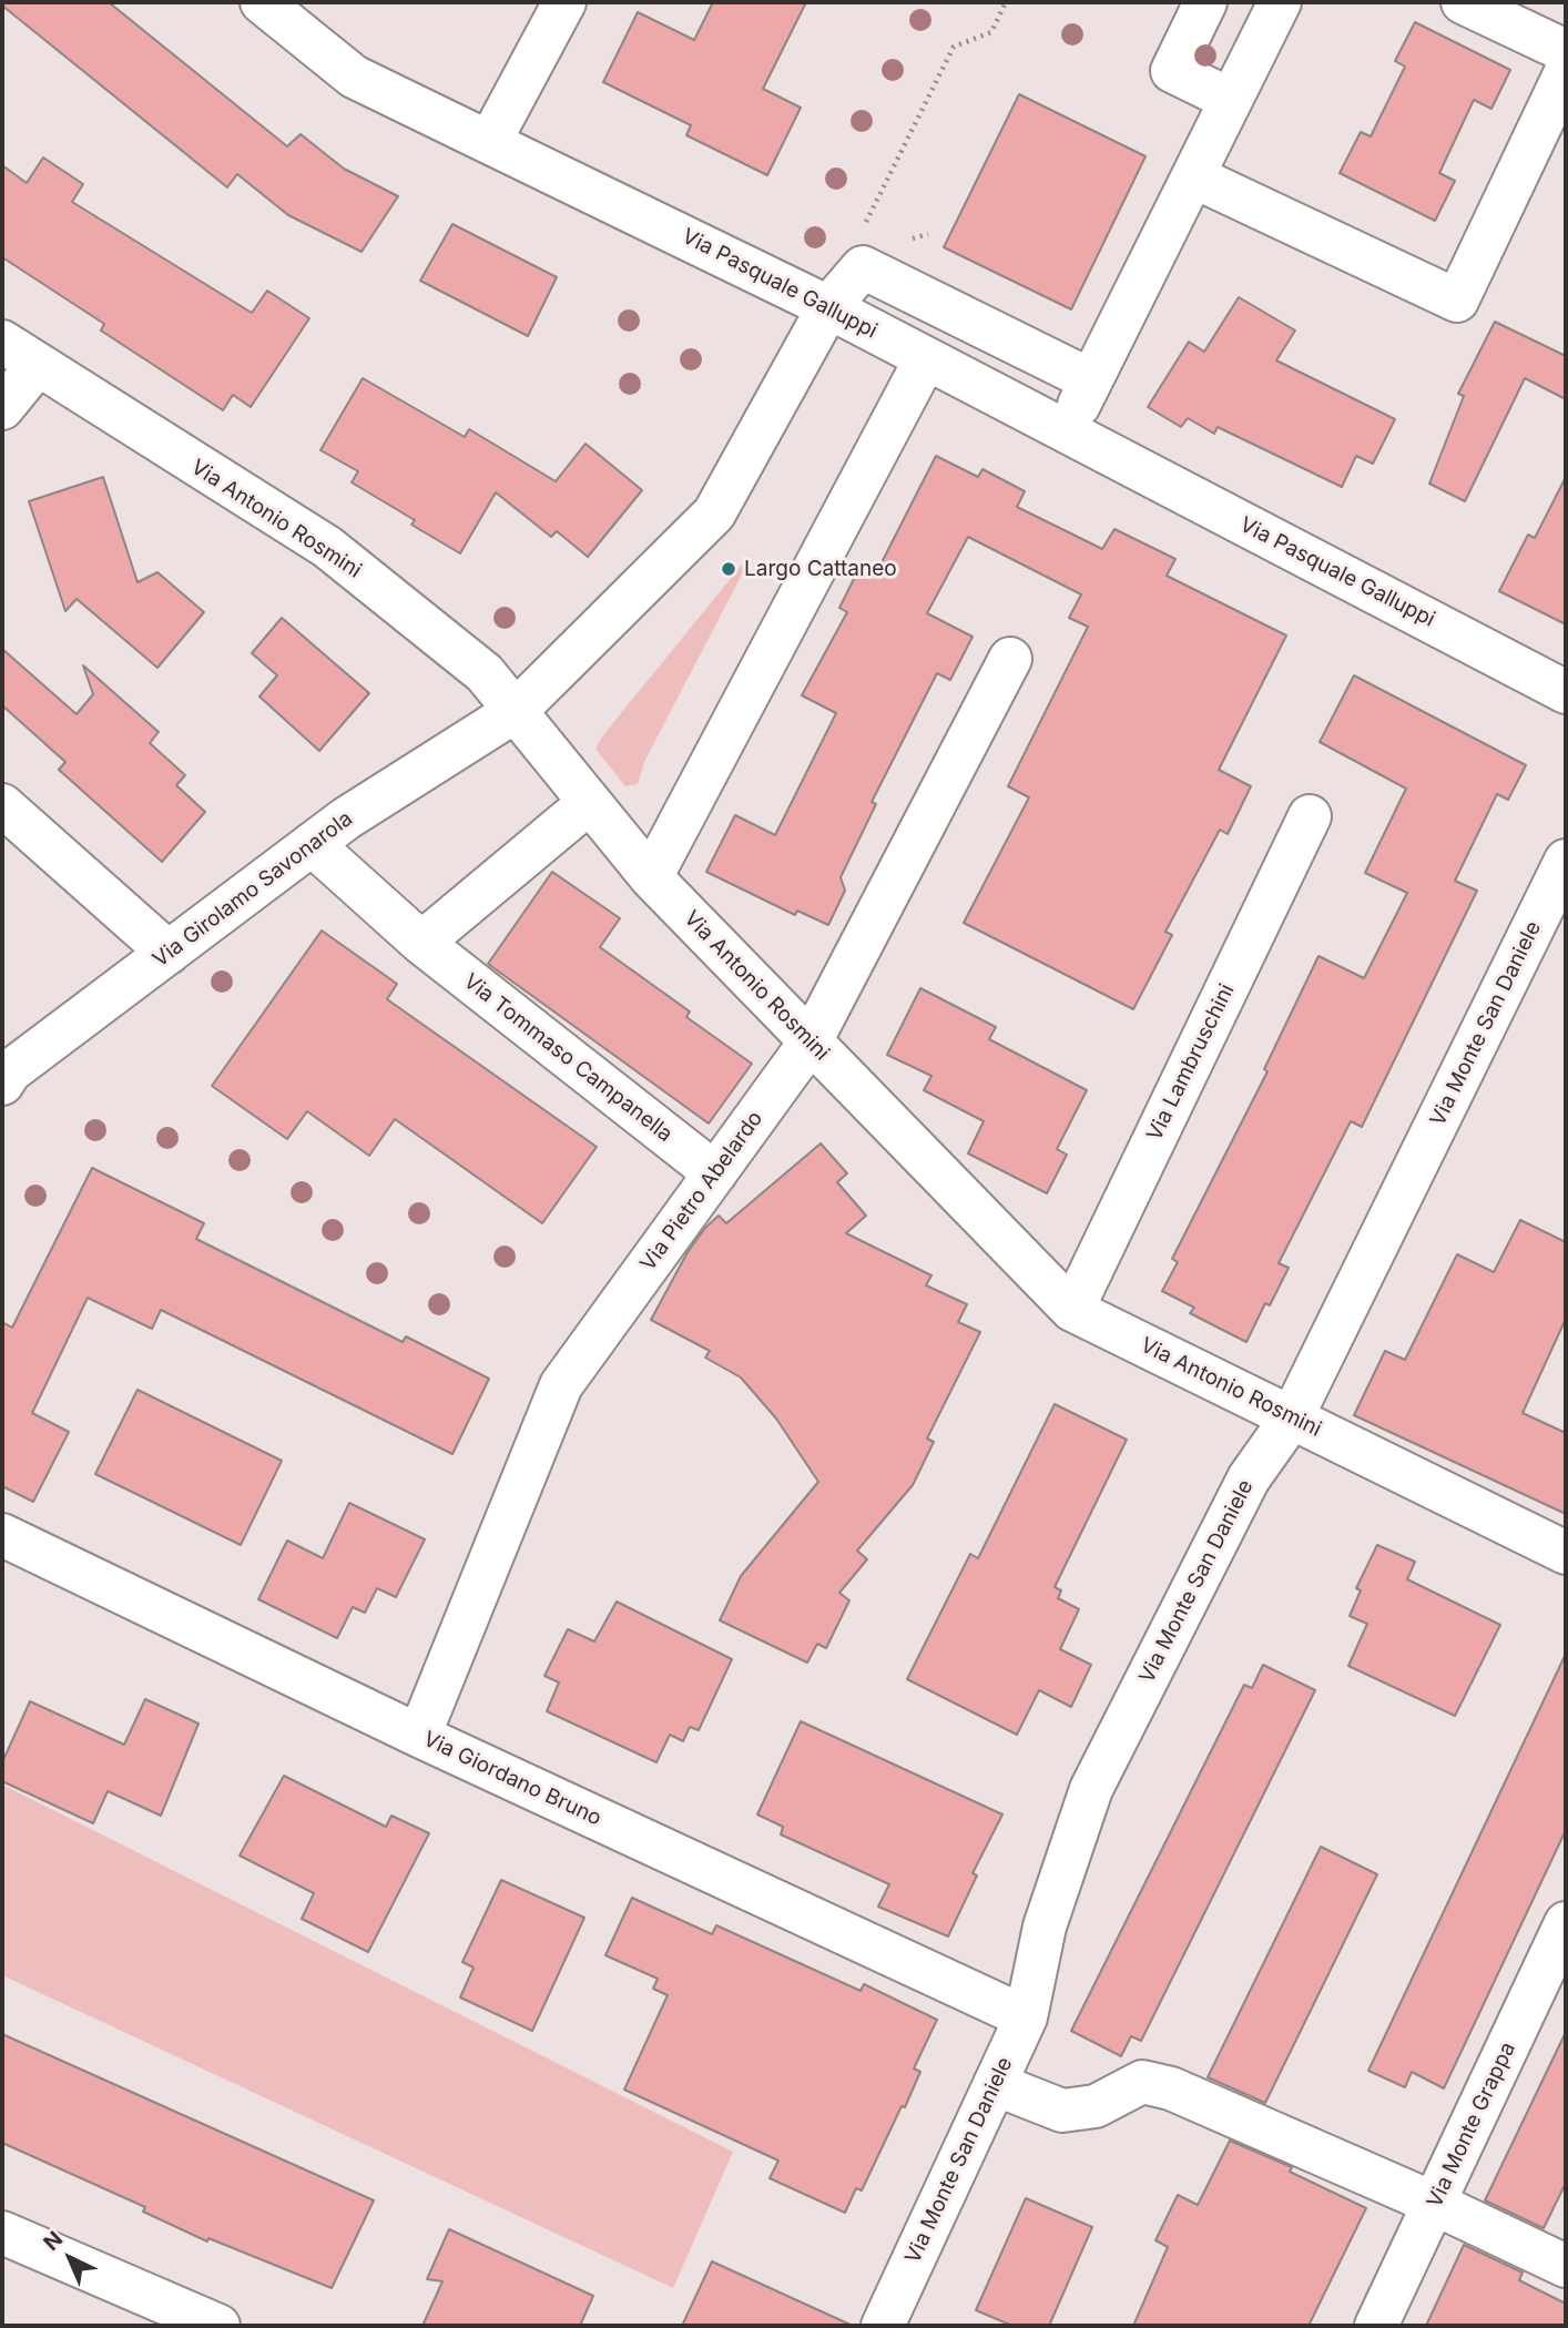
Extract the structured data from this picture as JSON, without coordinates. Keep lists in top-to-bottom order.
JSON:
{
  "streets": {
    "street": [
      "Via Pasquale Galluppi",
      "Via Antonio Rosmini",
      "Via Girolamo Savonarola",
      "Via Monte San Daniele",
      "Via Tommaso Campanella",
      "Via Lambruschini",
      "Via Pietro Abelardo",
      "Via Giordano Bruno",
      "Via Monte Grappa"
    ]
  },
  "crossings": [
    ["Via Antonio Rosmini", "Via Girolamo Savonarola"],
    ["Via Antonio Rosmini", "Via Monte San Daniele"],
    ["Via Antonio Rosmini", "Via Lambruschini"],
    ["Via Antonio Rosmini", "Via Pietro Abelardo"],
    ["Via Girolamo Savonarola", "Via Tommaso Campanella"],
    ["Via Monte San Daniele", "Via Giordano Bruno"],
    ["Via Tommaso Campanella", "Via Pietro Abelardo"],
    ["Via Pietro Abelardo", "Via Giordano Bruno"]
  ],
  "places": ["Largo Cattaneo"],
  "north": "top left"
}
